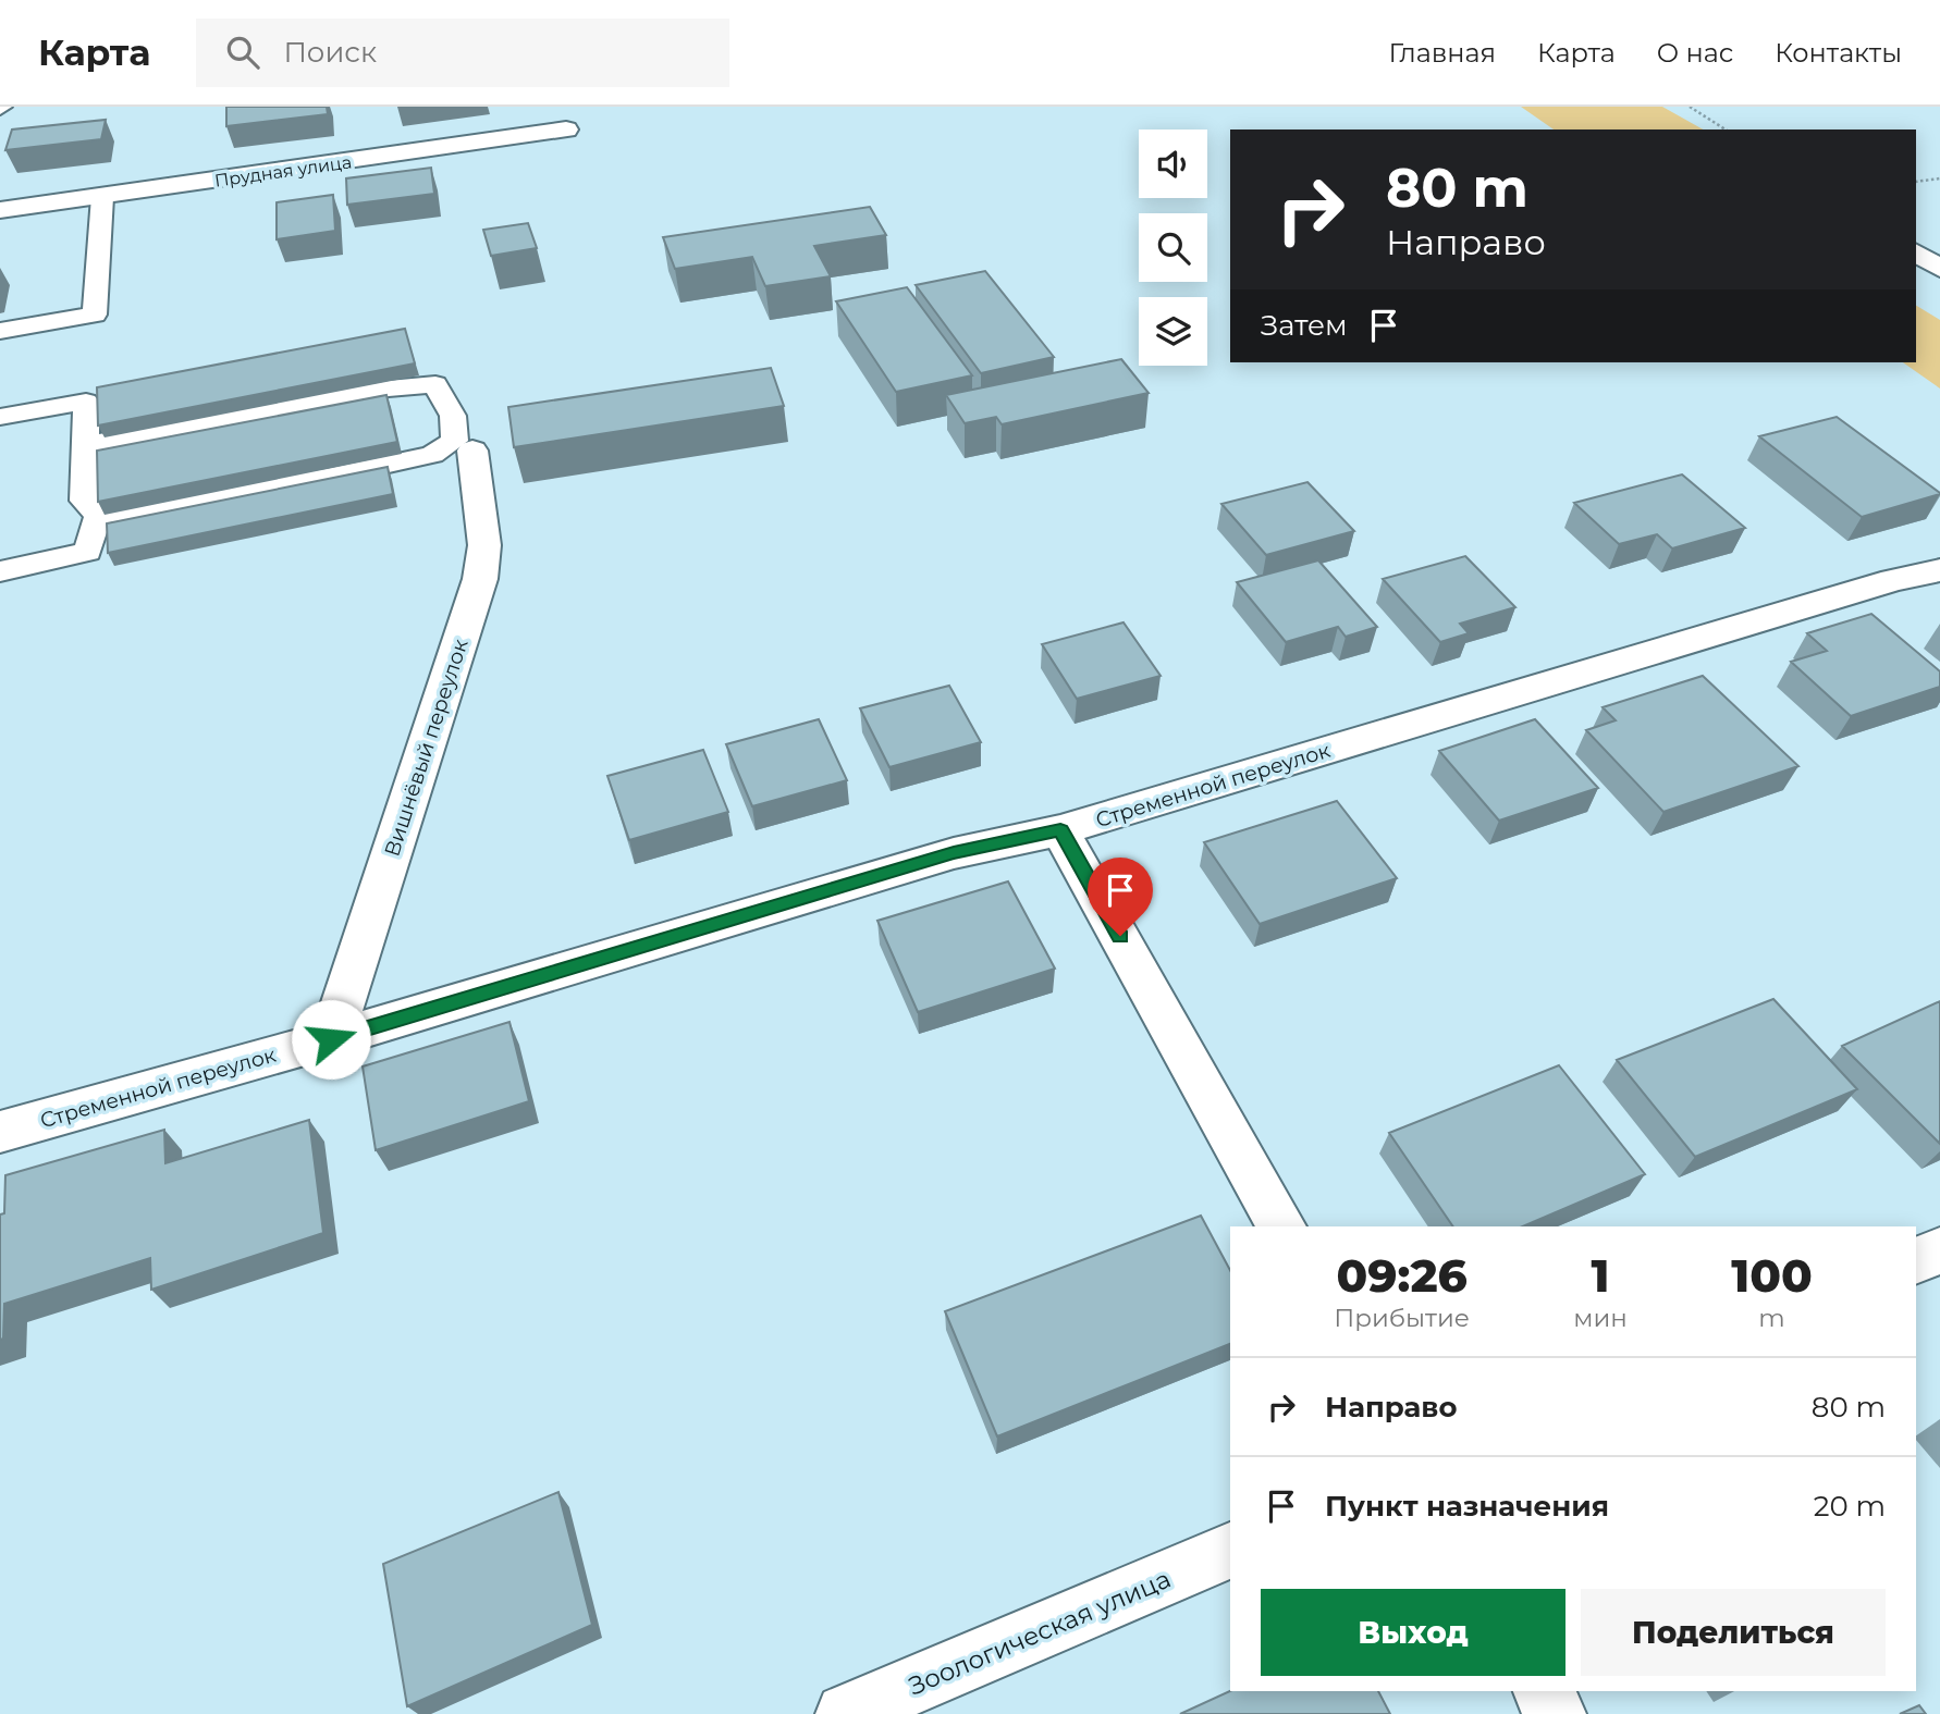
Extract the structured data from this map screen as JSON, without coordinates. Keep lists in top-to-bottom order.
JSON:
{
  "streets": {
    "street": [
      "Прудная улица",
      "Вишнёвый переулок",
      "Стременной переулок",
      "Зоологическая улица"
    ]
  },
  "crossings": [
    ["Вишнёвый переулок", "Стременной переулок"]
  ],
  "page": {
    "header": "Карта",
    "search": "Поиск",
    "nav": [
      "Главная",
      "Карта",
      "О нас",
      "Контакты"
    ],
    "turn": ["80 m", "Направо"],
    "then": "Затем",
    "eta": [
      "09:26",
      "Прибытие",
      "1",
      "мин",
      "100",
      "m"
    ],
    "list": [
      {
        "name": "Направо",
        "value": "80 m"
      },
      {
        "name": "Пункт назначения",
        "value": "20 m"
      }
    ],
    "buttons": ["Выход", "Поделиться"]
  }
}
